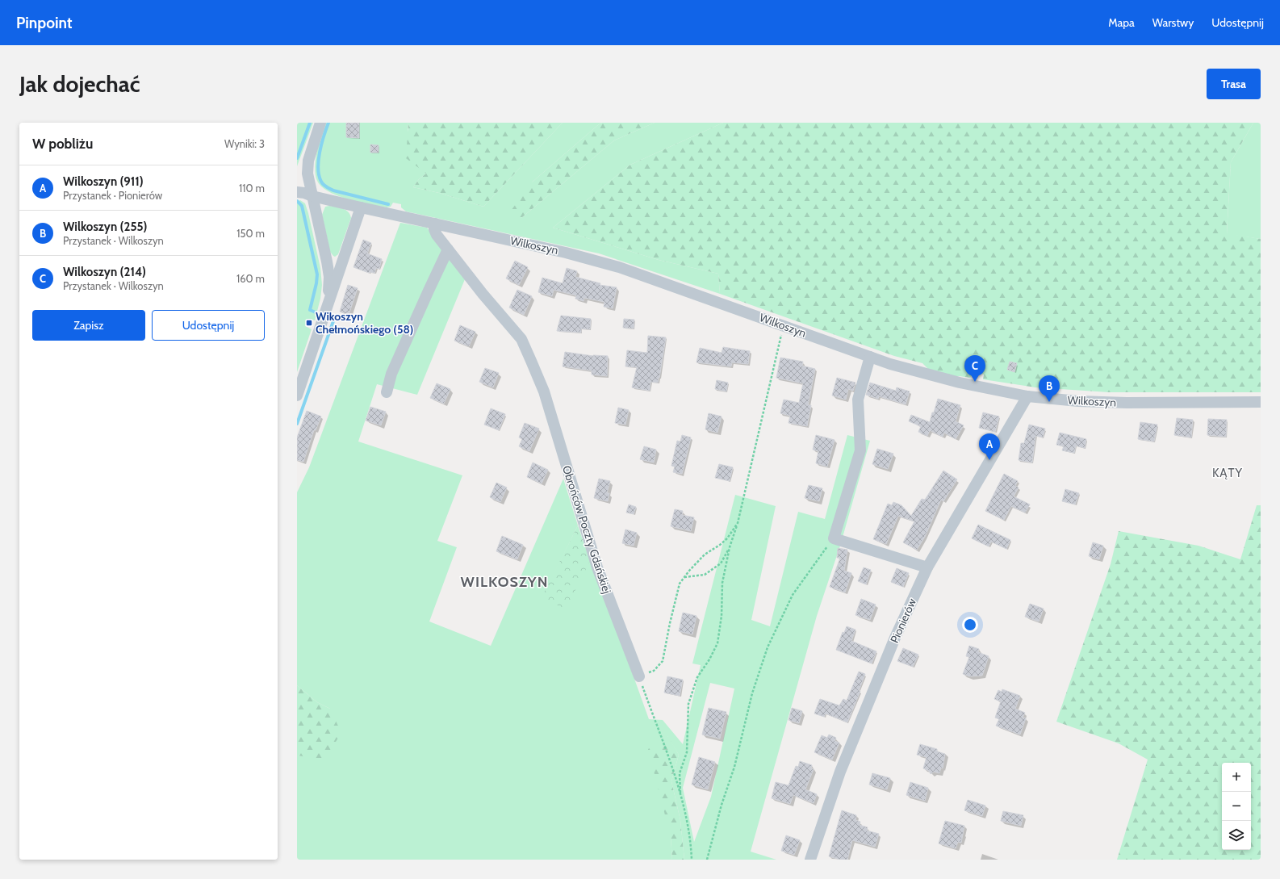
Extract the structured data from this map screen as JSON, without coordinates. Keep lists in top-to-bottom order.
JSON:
{
  "streets": {
    "street": ["Wilkoszyn", "Obrońców Poczty Gdańskiej", "Pionierów"]
  },
  "crossings": [
    ["Wilkoszyn", "Obrońców Poczty Gdańskiej"],
    ["Wilkoszyn", "Pionierów"]
  ],
  "districts": ["KĄTY", "WILKOSZYN"],
  "places": {
    "transit": ["Wikoszyn Chełmońskiego (58)"]
  },
  "page": {
    "header": "Pinpoint",
    "nav": ["Mapa", "Warstwy", "Udostępnij"],
    "buttons": [
      "Trasa",
      ["Zapisz", "Udostępnij"]
    ],
    "title": "Jak dojechać",
    "heading": ["W pobliżu", "Wyniki: 3"],
    "list": [
      {
        "mark": "A",
        "name": "Wilkoszyn (911)",
        "note": "Przystanek · Pionierów",
        "value": "110 m"
      },
      {
        "mark": "B",
        "name": "Wilkoszyn (255)",
        "note": "Przystanek · Wilkoszyn",
        "value": "150 m"
      },
      {
        "mark": "C",
        "name": "Wilkoszyn (214)",
        "note": "Przystanek · Wilkoszyn",
        "value": "160 m"
      }
    ],
    "pins": ["C", "B", "A"],
    "map_buttons": ["+", "−"]
  }
}
